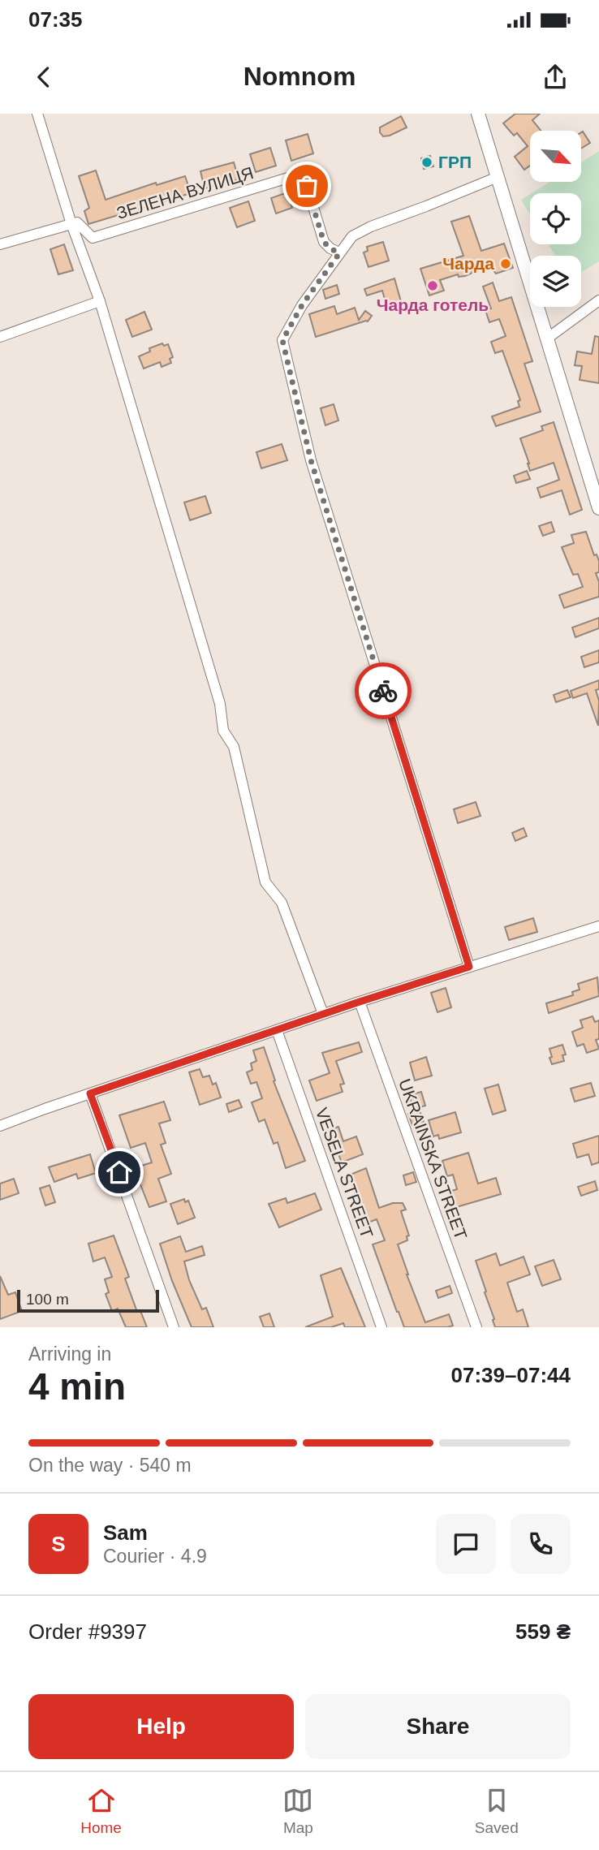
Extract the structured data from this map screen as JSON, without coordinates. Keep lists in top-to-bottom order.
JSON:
{
  "streets": {
    "street": ["ЗЕЛЕНА ВУЛИЦЯ", "UKRAINSKA STREET", "VESELA STREET"]
  },
  "places": ["ГРП", "Чарда", "Чарда готель"],
  "scale_bar": "100 m",
  "north": "bottom right",
  "page": {
    "status": "07:35",
    "header": "Nomnom",
    "scale": "100 m",
    "heading": ["4 min", "Arriving in", "07:39–07:44"],
    "panel": [
      "Sam",
      "Courier · 4.9",
      "Order #9397",
      "559 ₴"
    ],
    "bar": "On the way · 540 m",
    "round": "S",
    "buttons": ["Help", "Share"],
    "tabs": ["Home", "Map", "Saved"]
  }
}
